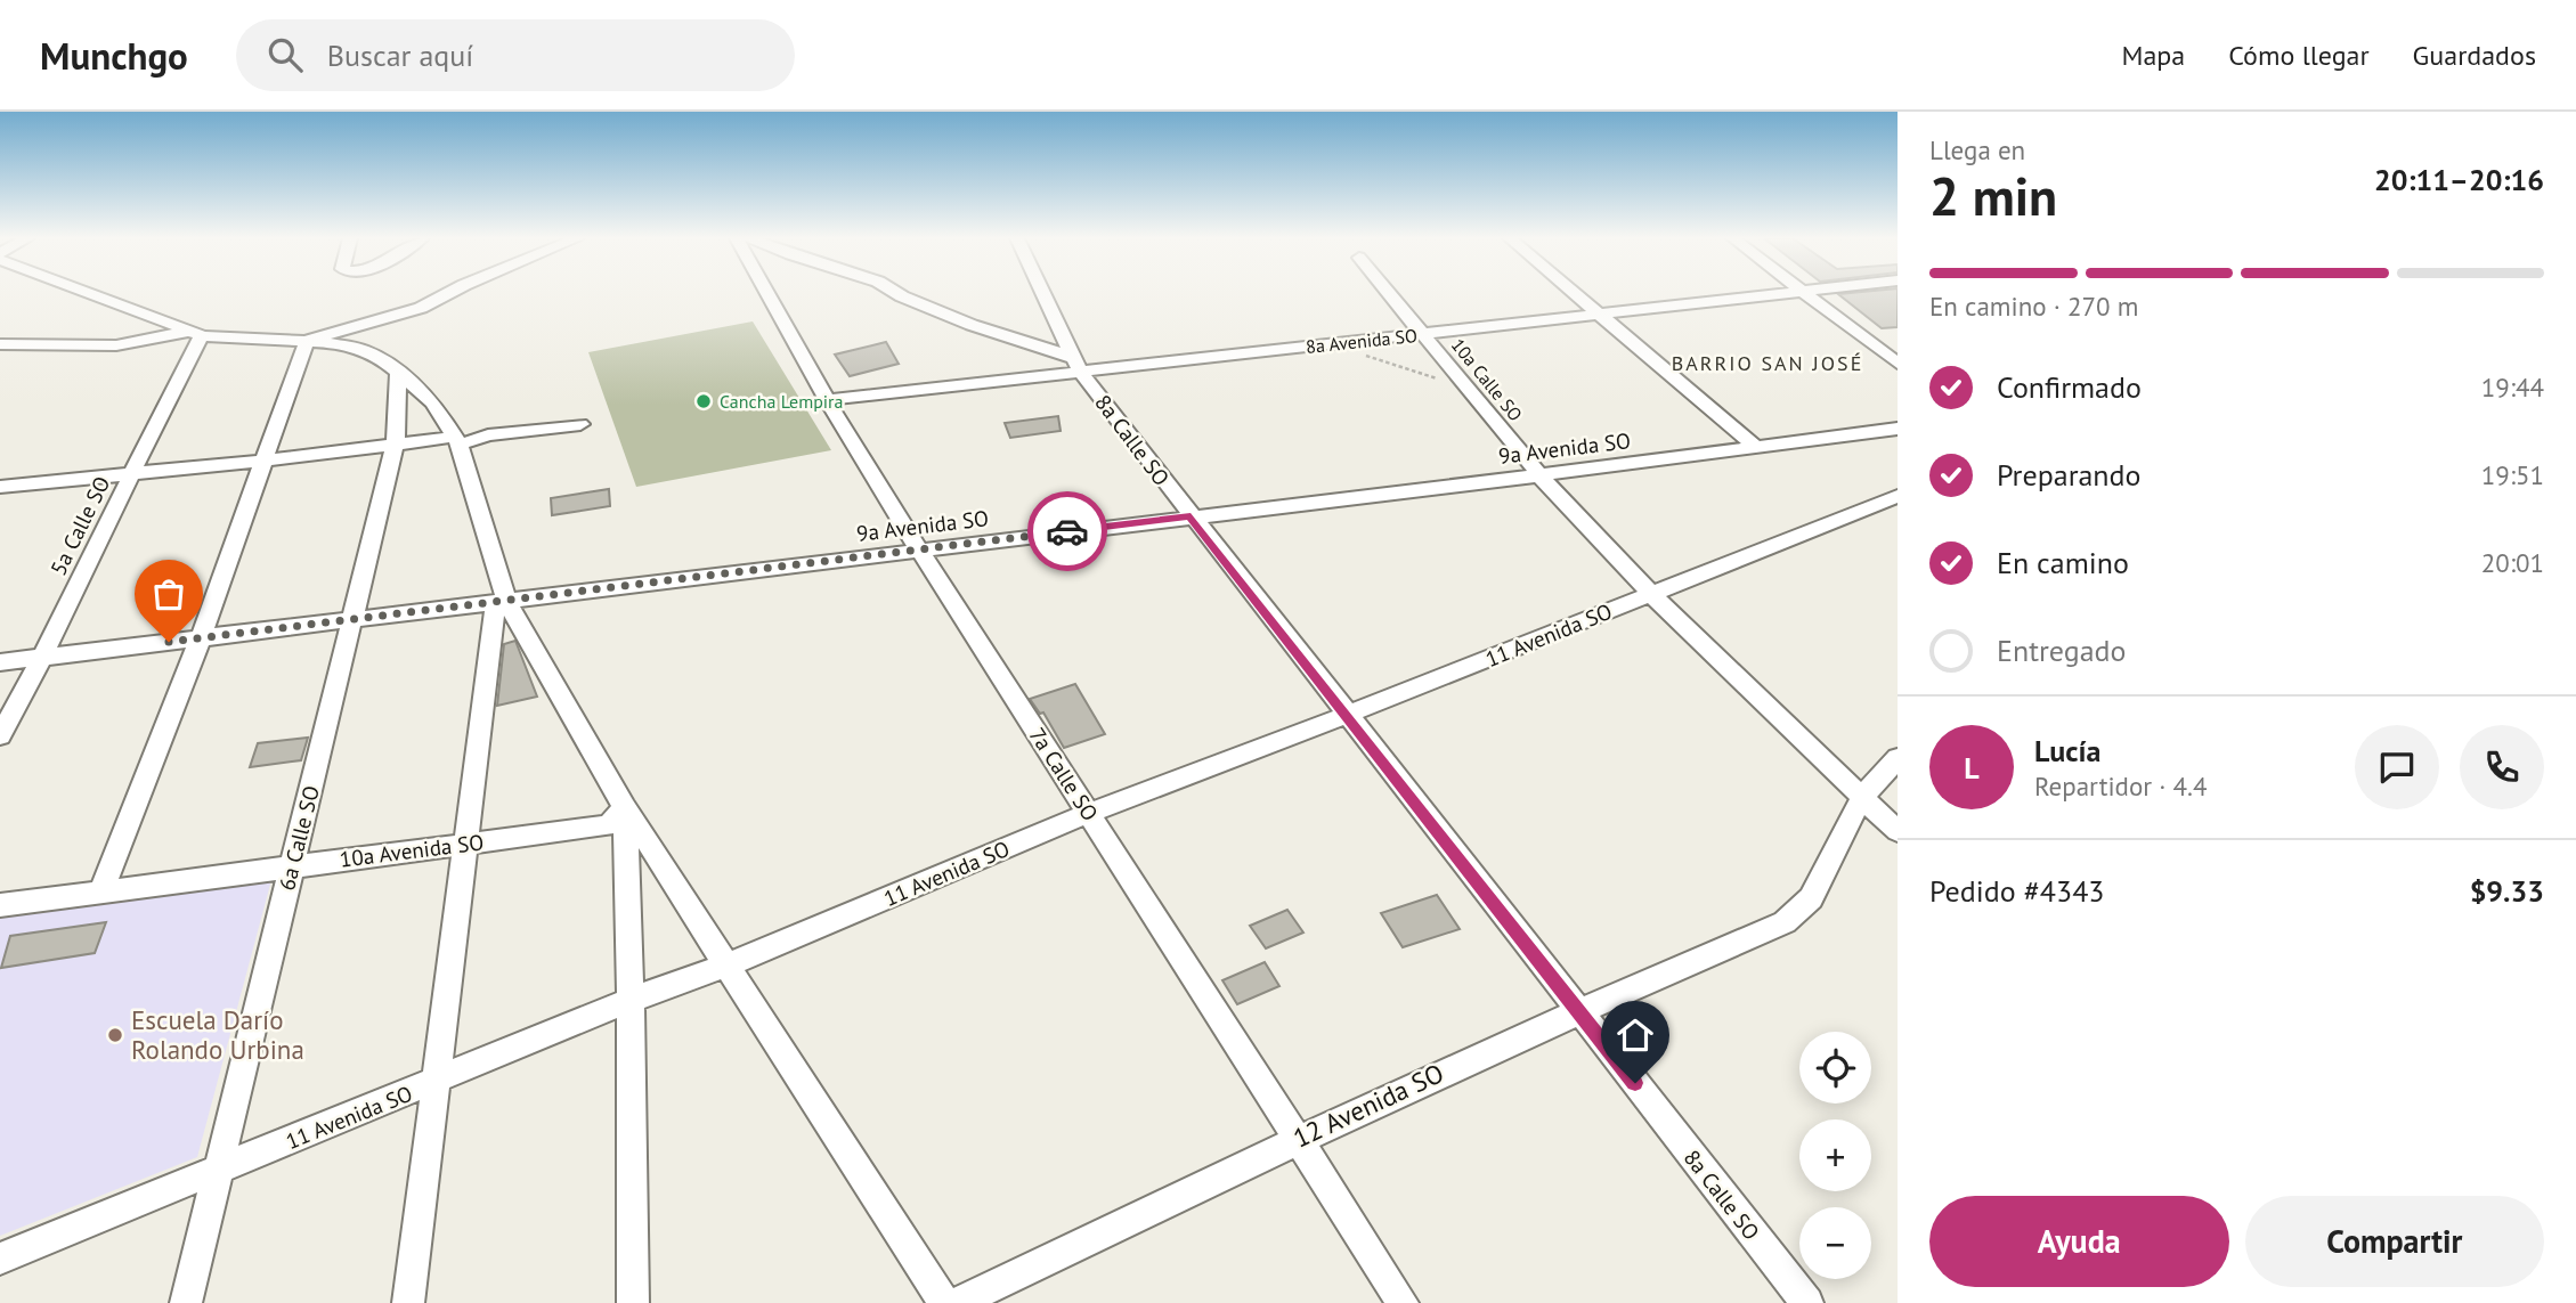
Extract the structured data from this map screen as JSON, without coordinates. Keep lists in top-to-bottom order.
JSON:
{
  "streets": {
    "street": [
      "8a Avenida SO",
      "10a Calle SO",
      "8a Calle SO",
      "9a Avenida SO",
      "5a Calle SO",
      "11 Avenida SO",
      "7a Calle SO",
      "6a Calle SO",
      "10a Avenida SO",
      "12 Avenida SO"
    ]
  },
  "crossings": [
    ["8a Avenida SO", "10a Calle SO"],
    ["8a Avenida SO", "8a Calle SO"],
    ["8a Avenida SO", "7a Calle SO"],
    ["10a Calle SO", "9a Avenida SO"],
    ["10a Calle SO", "11 Avenida SO"],
    ["10a Calle SO", "12 Avenida SO"],
    ["8a Calle SO", "9a Avenida SO"],
    ["8a Calle SO", "11 Avenida SO"],
    ["8a Calle SO", "12 Avenida SO"],
    ["9a Avenida SO", "5a Calle SO"],
    ["9a Avenida SO", "7a Calle SO"],
    ["9a Avenida SO", "6a Calle SO"],
    ["11 Avenida SO", "7a Calle SO"],
    ["11 Avenida SO", "6a Calle SO"],
    ["7a Calle SO", "12 Avenida SO"],
    ["6a Calle SO", "10a Avenida SO"]
  ],
  "districts": ["BARRIO SAN JOSÉ"],
  "places": ["Cancha Lempira", "Escuela Darío Rolando Urbina"],
  "page": {
    "header": "Munchgo",
    "search": "Buscar aquí",
    "nav": ["Mapa", "Cómo llegar", "Guardados"],
    "heading": ["2 min", "Llega en", "20:11–20:16"],
    "panel": [
      "Lucía",
      "Repartidor · 4.4",
      "Pedido #4343",
      "$9.33"
    ],
    "bar": "En camino · 270 m",
    "list": [
      ["Confirmado", "19:44"],
      ["Preparando", "19:51"],
      ["En camino", "20:01"],
      "Entregado"
    ],
    "round": "L",
    "map_buttons": ["+", "−"],
    "buttons": ["Ayuda", "Compartir"]
  }
}
